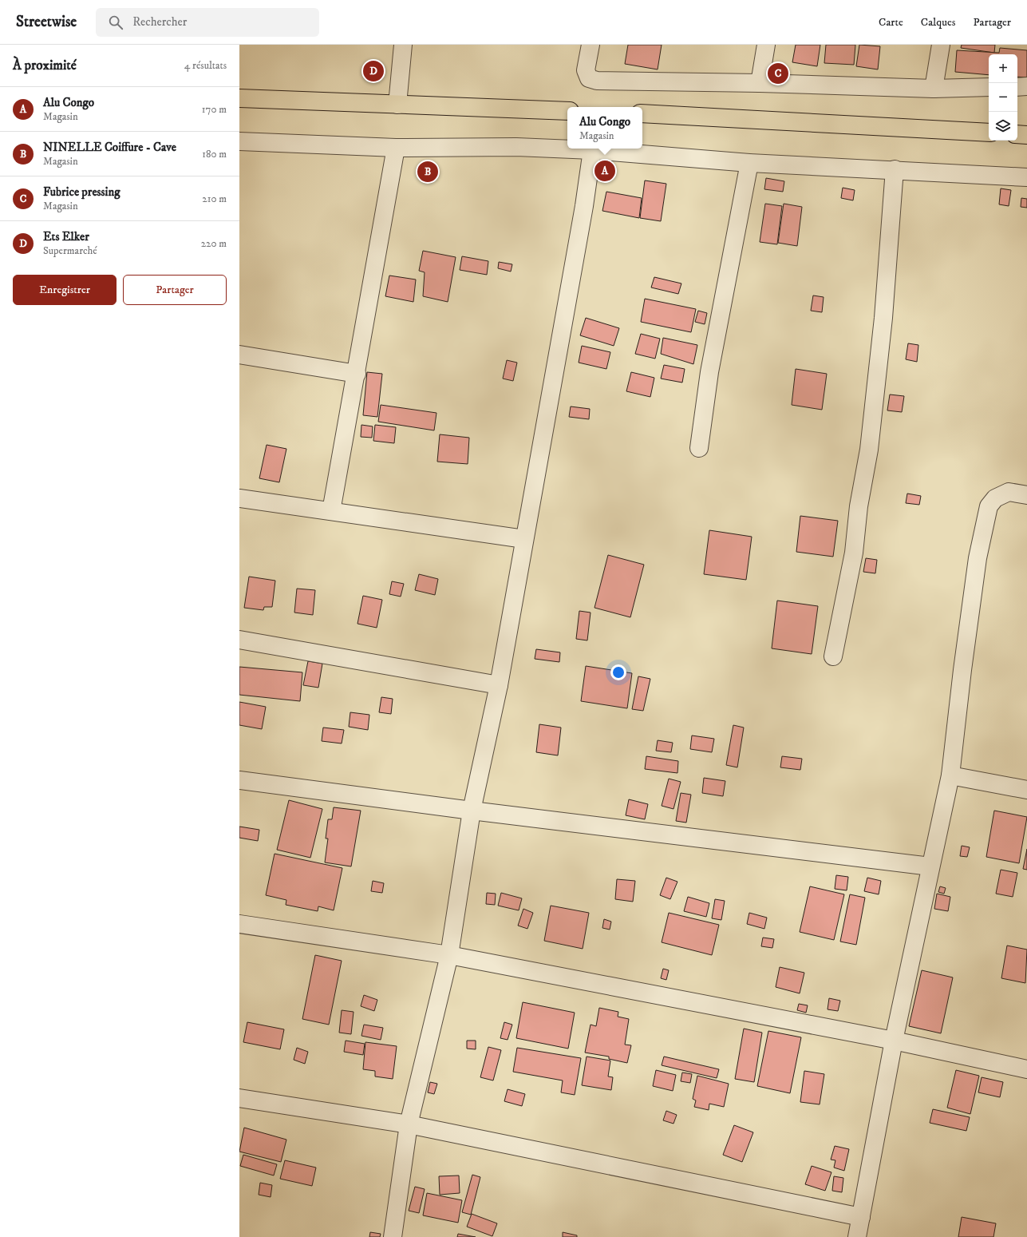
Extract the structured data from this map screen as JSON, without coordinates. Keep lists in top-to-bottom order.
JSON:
{
  "page": {
    "header": "Streetwise",
    "search": "Rechercher",
    "nav": ["Carte", "Calques", "Partager"],
    "heading": ["À proximité", "4 résultats"],
    "map_buttons": ["+", "−"],
    "pins": [
      "D",
      "C",
      "A",
      "B"
    ],
    "list": [
      {
        "mark": "A",
        "name": "Alu Congo",
        "note": "Magasin",
        "value": "170 m"
      },
      {
        "mark": "B",
        "name": "NINELLE Coiffure - Cave",
        "note": "Magasin",
        "value": "180 m"
      },
      {
        "mark": "C",
        "name": "Fubrice pressing",
        "note": "Magasin",
        "value": "210 m"
      },
      {
        "mark": "D",
        "name": "Ets Elker",
        "note": "Supermarché",
        "value": "220 m"
      }
    ],
    "popup": ["Alu Congo", "Magasin"],
    "buttons": ["Enregistrer", "Partager"]
  }
}
